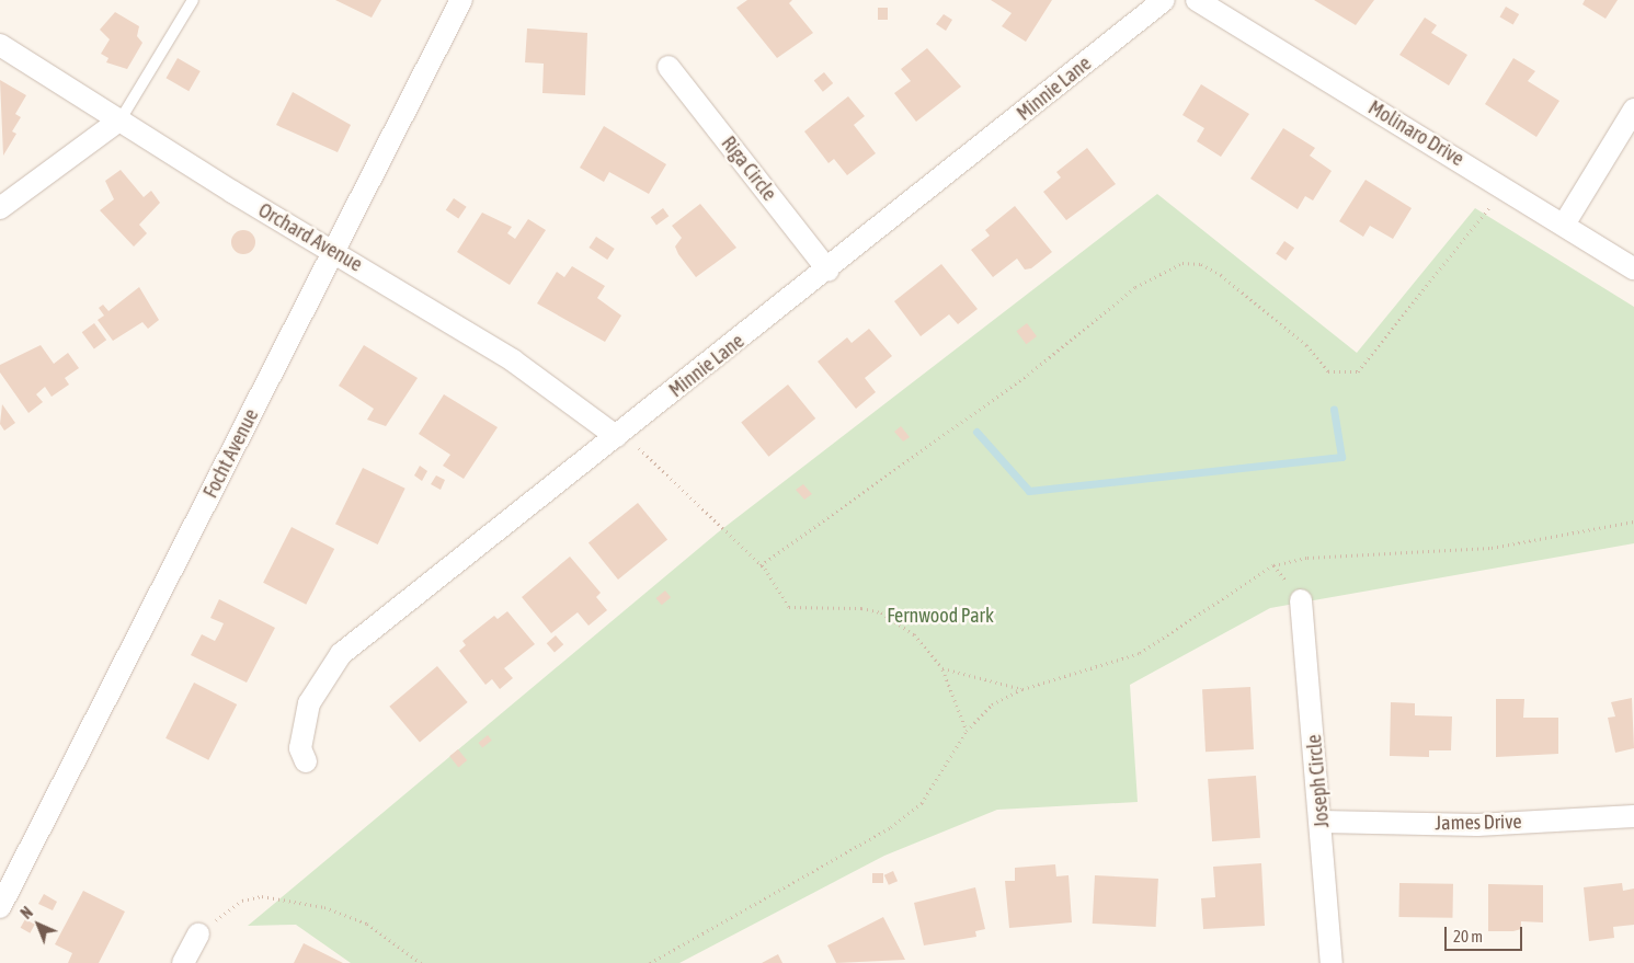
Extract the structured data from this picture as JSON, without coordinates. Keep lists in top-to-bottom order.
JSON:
{
  "streets": {
    "street": [
      "Minnie Lane",
      "Molinaro Drive",
      "Riga Circle",
      "Orchard Avenue",
      "Focht Avenue",
      "Joseph Circle",
      "James Drive"
    ]
  },
  "crossings": [
    ["Minnie Lane", "Riga Circle"],
    ["Minnie Lane", "Orchard Avenue"],
    ["Orchard Avenue", "Focht Avenue"],
    ["Joseph Circle", "James Drive"]
  ],
  "parks": ["Fernwood Park"],
  "scale_bar": "20 m",
  "north": "top left"
}
